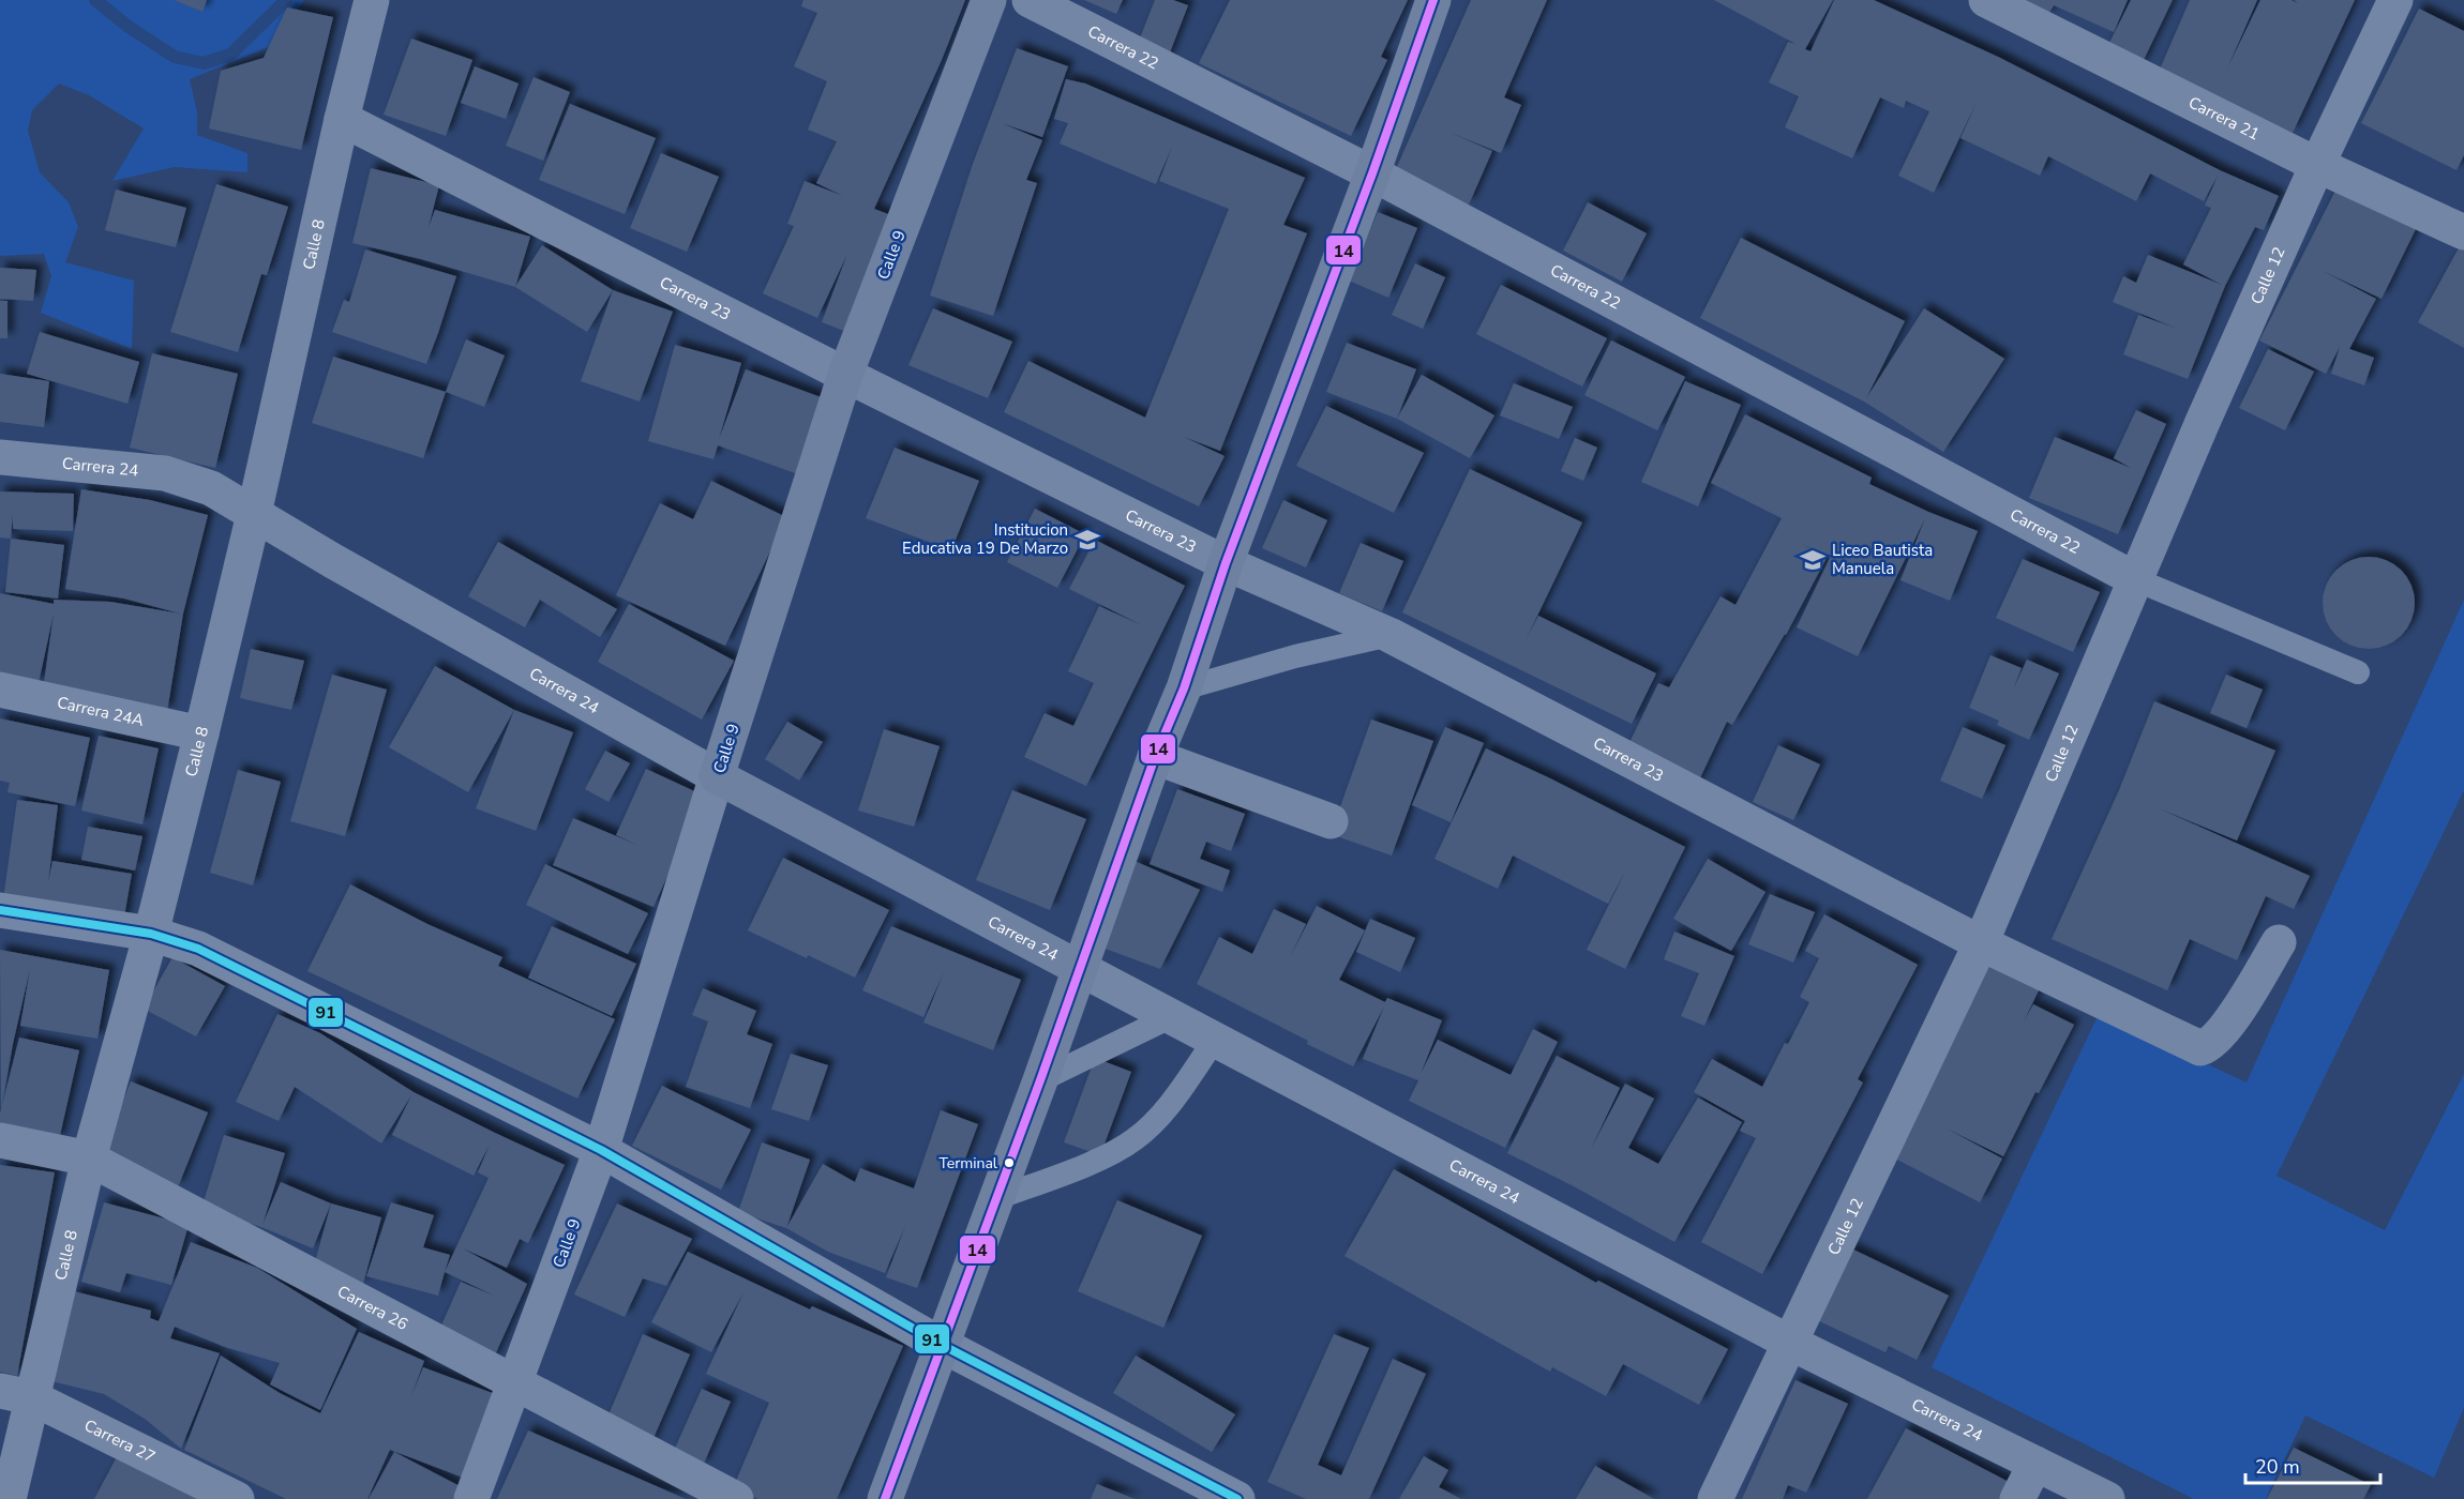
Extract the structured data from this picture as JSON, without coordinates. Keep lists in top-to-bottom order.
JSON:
{
  "streets": {
    "main road": ["Calle 9", "Carrera 24"],
    "street": [
      "Carrera 22",
      "Carrera 21",
      "Calle 8",
      "Calle 12",
      "Carrera 23",
      "Carrera 24A",
      "Carrera 26",
      "Carrera 27"
    ]
  },
  "crossings": [
    ["Carrera 22", "Calle 12"],
    ["Carrera 21", "Calle 12"],
    ["Calle 8", "Carrera 23"],
    ["Calle 8", "Carrera 24"],
    ["Calle 8", "Carrera 24A"],
    ["Calle 8", "Carrera 26"],
    ["Calle 8", "Carrera 27"],
    ["Calle 9", "Carrera 23"],
    ["Calle 9", "Carrera 24"],
    ["Calle 9", "Carrera 26"],
    ["Calle 12", "Carrera 23"],
    ["Calle 12", "Carrera 24"]
  ],
  "places": {
    "school or university": ["Institucion Educativa 19 De Marzo", "Liceo Bautista Manuela"],
    "other": ["Terminal"]
  },
  "lines": ["transit line 14", "transit line 91"],
  "scale_bar": "20 m"
}
